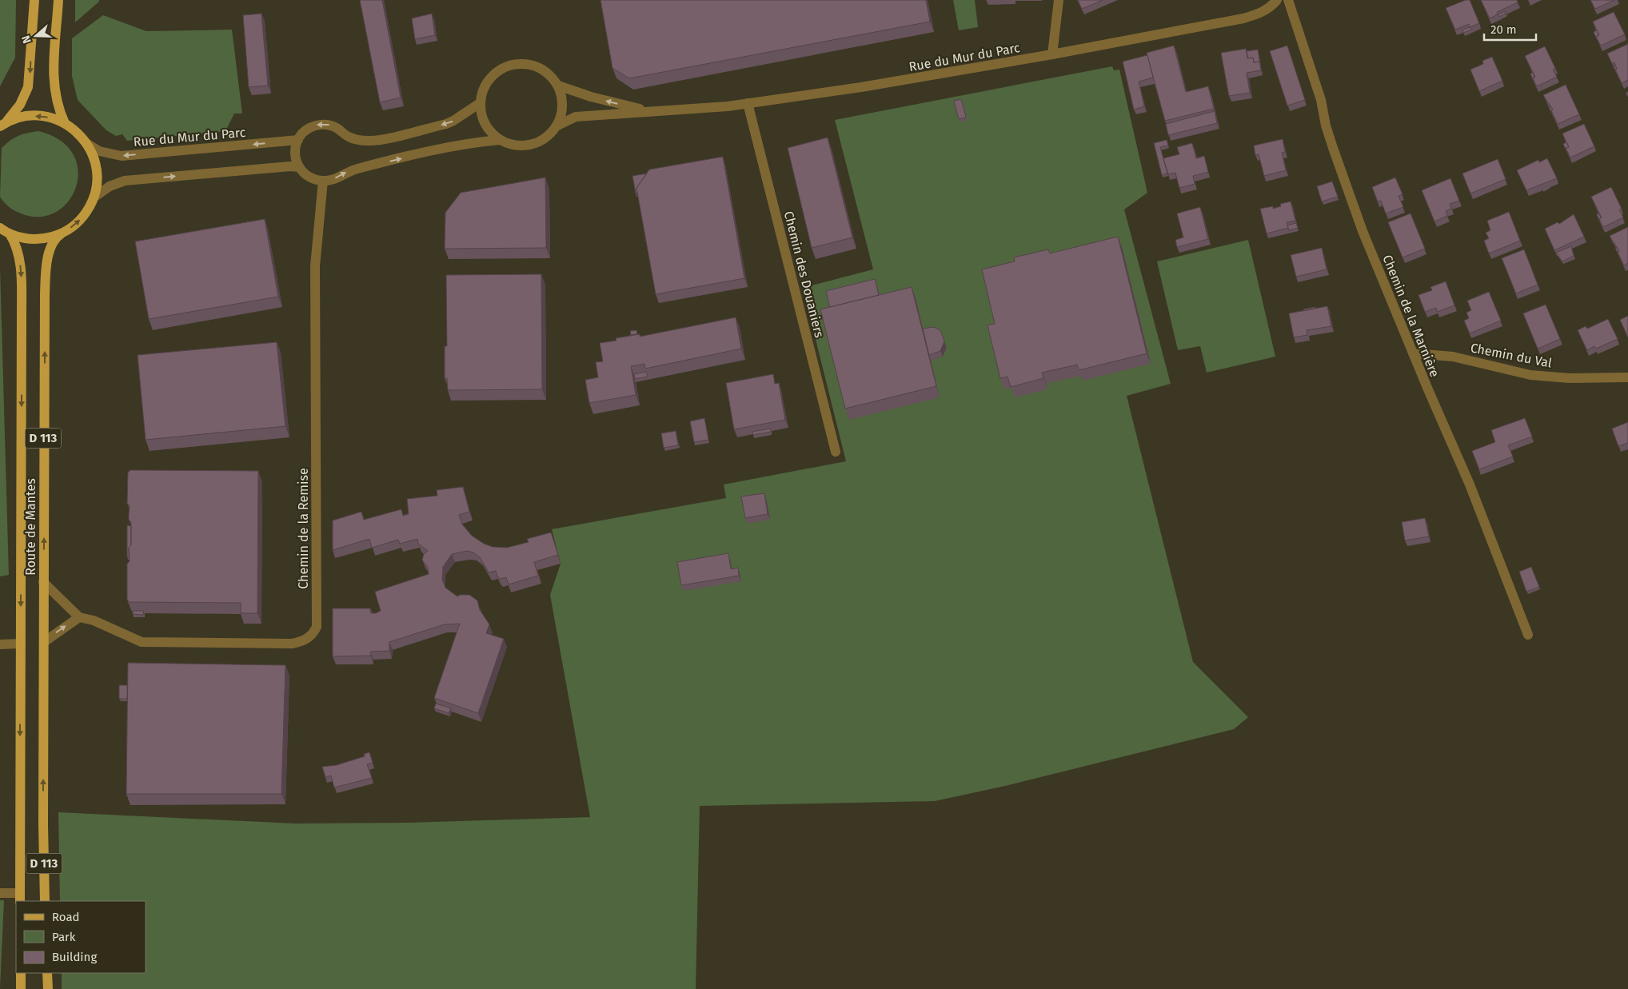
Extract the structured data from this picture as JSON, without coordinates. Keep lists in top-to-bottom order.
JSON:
{
  "streets": {
    "main road": ["D 113", "Route de Mantes"],
    "street": [
      "Rue du Mur du Parc",
      "Chemin des Douaniers",
      "Chemin de la Marnière",
      "Chemin du Val",
      "Chemin de la Remise"
    ]
  },
  "crossings": [
    ["Rue du Mur du Parc", "Chemin des Douaniers"],
    ["Chemin de la Marnière", "Chemin du Val"],
    ["Route de Mantes", "Chemin de la Remise"]
  ],
  "legend": ["Road", "Park", "Building"],
  "scale_bar": "20 m",
  "north": "left"
}
